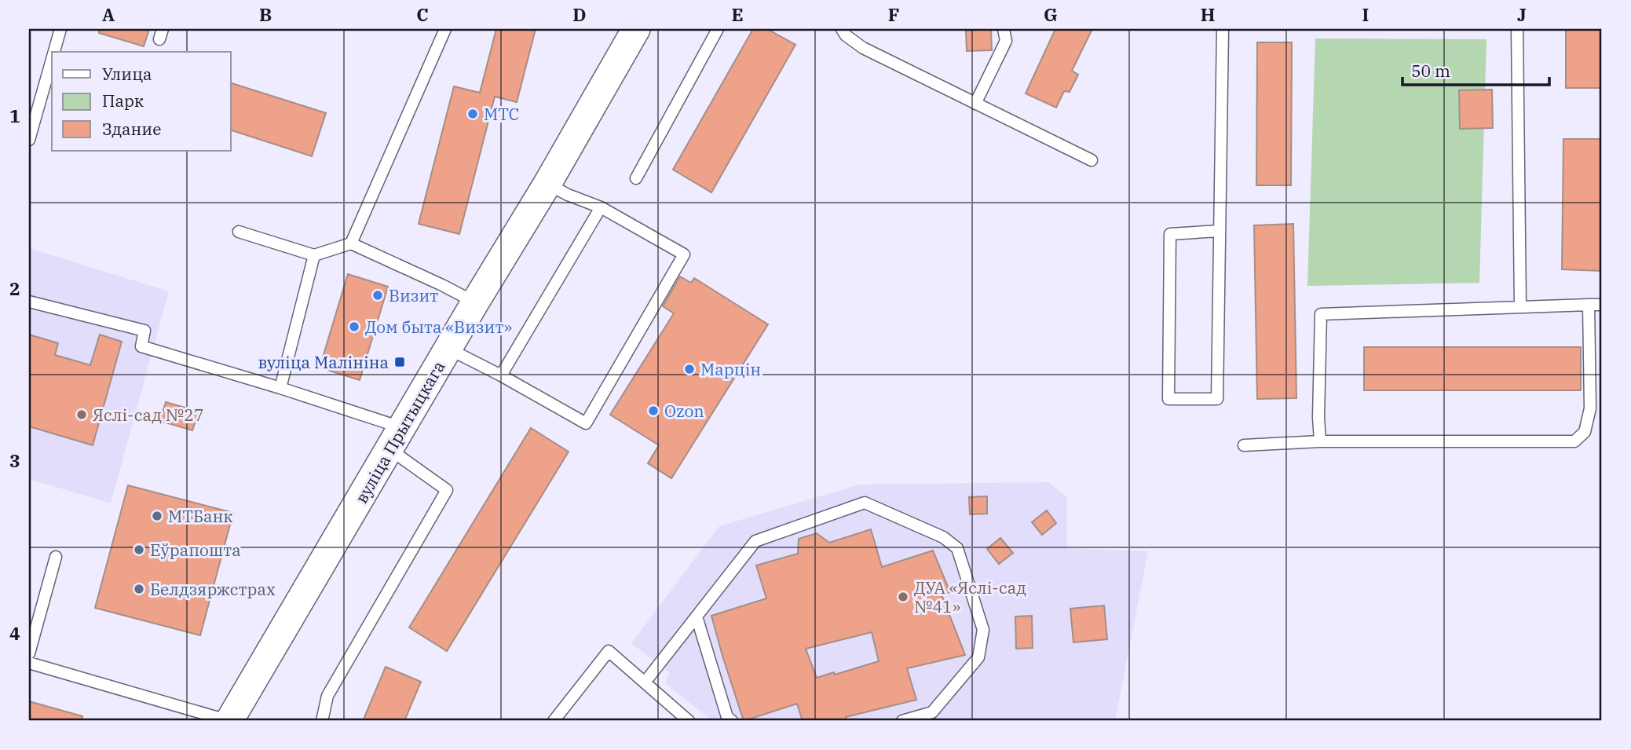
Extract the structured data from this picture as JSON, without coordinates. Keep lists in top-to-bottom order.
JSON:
{
  "streets": {
    "street": ["вуліца Прытыцкага"]
  },
  "places": {
    "other": [
      "МТС",
      "Визит",
      "Дом быта «Визит»",
      "Марцін",
      "Ozon",
      "Яслі-сад №27",
      "МТБанк",
      "Еўрапошта",
      "Белдзяржстрах",
      "ДУА «Яслі-сад №41»"
    ],
    "transit": ["вуліца Малініна"]
  },
  "legend": ["Улица", "Парк", "Здание"],
  "scale_bar": "50 m",
  "grid": {
    "columns": [
      "A",
      "B",
      "C",
      "D",
      "E",
      "F",
      "G",
      "H",
      "I",
      "J"
    ],
    "rows": [
      "1",
      "2",
      "3",
      "4"
    ]
  }
}
